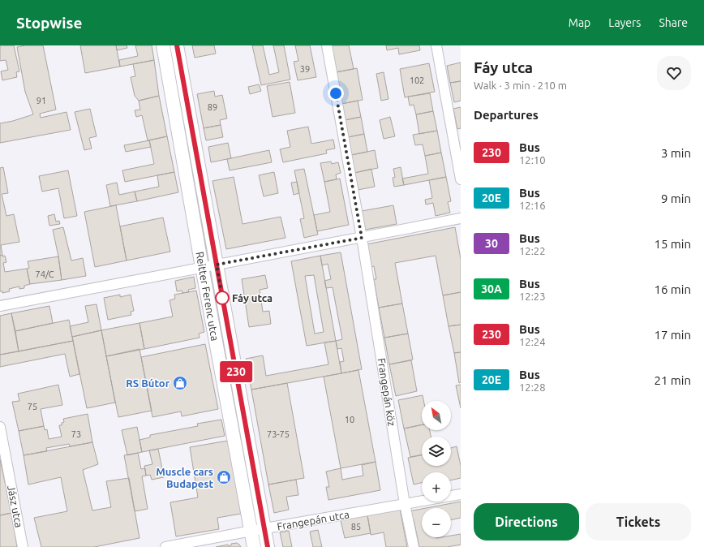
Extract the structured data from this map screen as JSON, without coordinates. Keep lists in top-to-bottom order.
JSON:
{
  "streets": {
    "street": [
      "Reitter Ferenc utca",
      "Frangepán köz",
      "Jász utca",
      "Frangepán utca"
    ]
  },
  "crossings": [
    ["Reitter Ferenc utca", "Frangepán utca"],
    ["Frangepán köz", "Frangepán utca"]
  ],
  "places": {
    "other": ["Fáy utca"],
    "shop": ["RS Bútor", "Muscle cars Budapest"]
  },
  "lines": ["bus line 230"],
  "house_numbers": [
    "39",
    "102",
    "91",
    "89",
    "74/C",
    "75",
    "10",
    "73",
    "73-75",
    "85"
  ],
  "north": "top left",
  "page": {
    "header": "Stopwise",
    "nav": ["Map", "Layers", "Share"],
    "on_map": "230",
    "heading": [
      ["Fáy utca", "Walk · 3 min · 210 m"],
      "Departures"
    ],
    "list": [
      {
        "mark": "230",
        "name": "Bus",
        "note": "12:10",
        "value": "3 min"
      },
      {
        "mark": "20E",
        "name": "Bus",
        "note": "12:16",
        "value": "9 min"
      },
      {
        "mark": "30",
        "name": "Bus",
        "note": "12:22",
        "value": "15 min"
      },
      {
        "mark": "30A",
        "name": "Bus",
        "note": "12:23",
        "value": "16 min"
      },
      {
        "mark": "230",
        "name": "Bus",
        "note": "12:24",
        "value": "17 min"
      },
      {
        "mark": "20E",
        "name": "Bus",
        "note": "12:28",
        "value": "21 min"
      }
    ],
    "map_buttons": ["+", "−"],
    "buttons": ["Directions", "Tickets"]
  }
}
